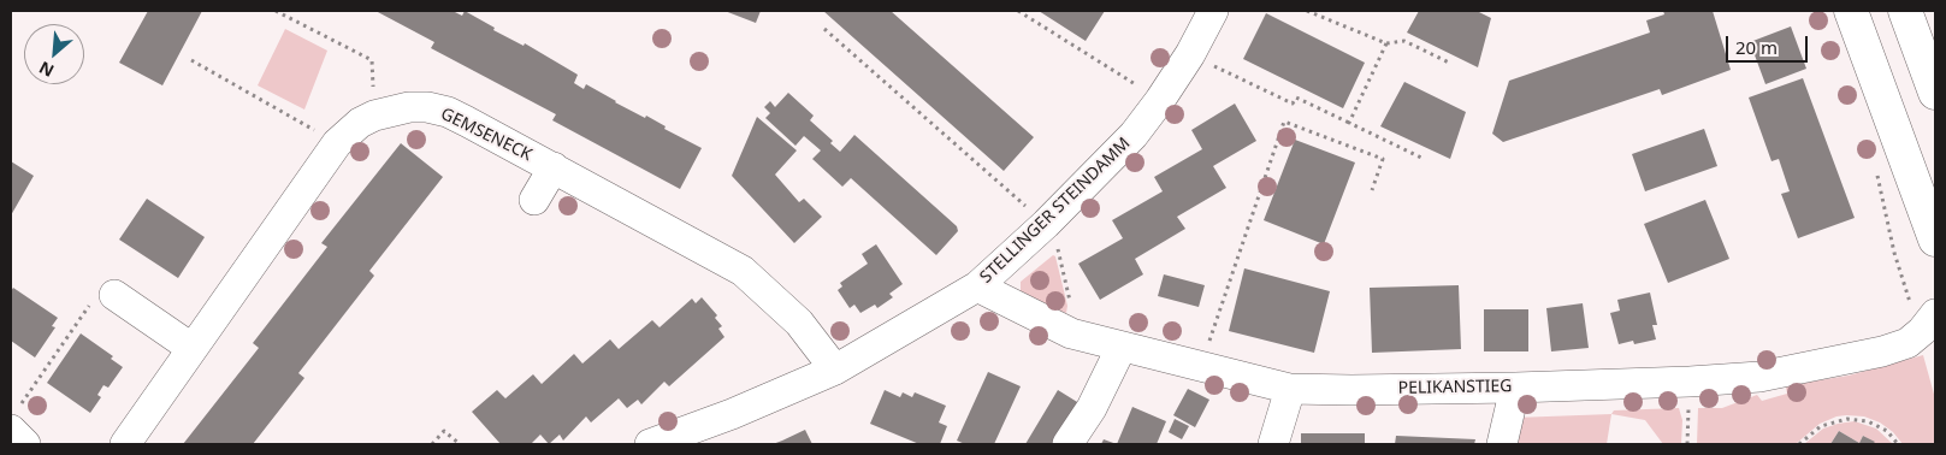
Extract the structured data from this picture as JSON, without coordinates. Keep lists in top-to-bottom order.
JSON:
{
  "streets": {
    "street": ["GEMSENECK", "STELLINGER STEINDAMM", "PELIKANSTIEG"]
  },
  "crossings": [
    ["GEMSENECK", "STELLINGER STEINDAMM"],
    ["STELLINGER STEINDAMM", "PELIKANSTIEG"]
  ],
  "scale_bar": "20 m",
  "north": "bottom left"
}
